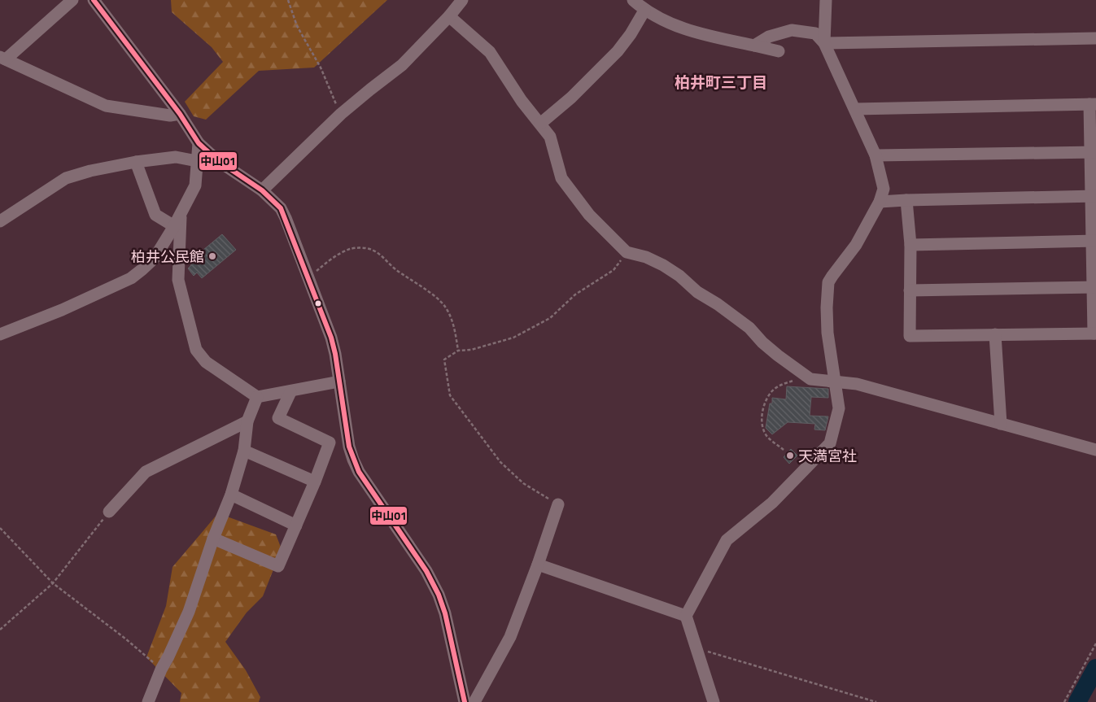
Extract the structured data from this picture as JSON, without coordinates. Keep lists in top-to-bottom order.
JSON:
{
  "districts": ["柏井町三丁目"],
  "places": ["柏井公民館", "天満宮社"],
  "lines": ["transit line 中山01"]
}
